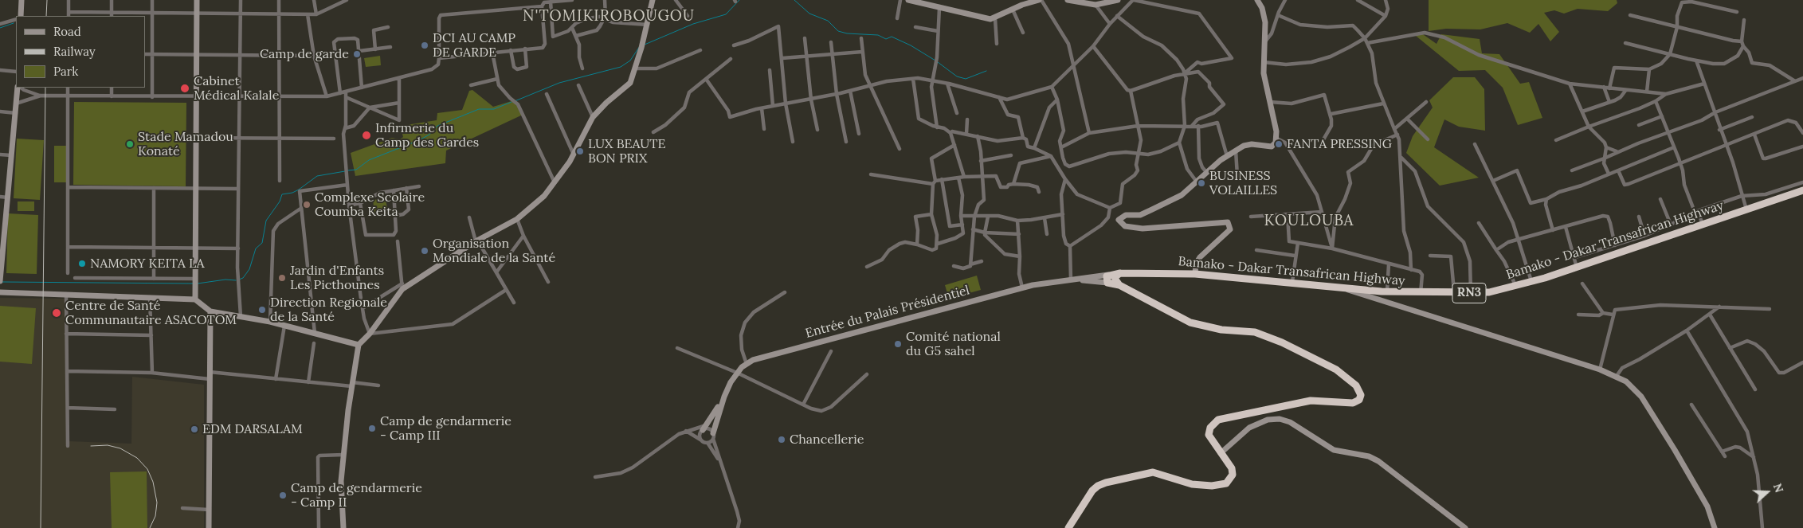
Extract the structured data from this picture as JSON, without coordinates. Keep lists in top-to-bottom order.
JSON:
{
  "streets": {
    "highway": ["Bamako - Dakar Transafrican Highway", "RN3"],
    "street": ["Entrée du Palais Présidentiel"]
  },
  "crossings": [
    ["Bamako - Dakar Transafrican Highway", "RN3"],
    ["RN3", "Entrée du Palais Présidentiel"]
  ],
  "districts": ["N'TOMIKIROBOUGOU", "KOULOUBA"],
  "places": [
    "DCI AU CAMP DE GARDE",
    "Camp de garde",
    "Cabinet Médical Kalale",
    "Infirmerie du Camp des Gardes",
    "Stade Mamadou Konaté",
    "FANTA PRESSING",
    "LUX BEAUTE BON PRIX",
    "BUSINESS VOLAILLES",
    "Complexe Scolaire Coumba Keita",
    "Organisation Mondiale de la Santé",
    "NAMORY KEITA LA",
    "Jardin d'Enfants Les Picthounes",
    "Direction Regionale de la Santé",
    "Centre de Santé Communautaire ASACOTOM",
    "Comité national du G5 sahel",
    "Camp de gendarmerie - Camp III",
    "EDM DARSALAM",
    "Chancellerie",
    "Camp de gendarmerie - Camp II"
  ],
  "legend": ["Road", "Railway", "Park"],
  "north": "right"
}
